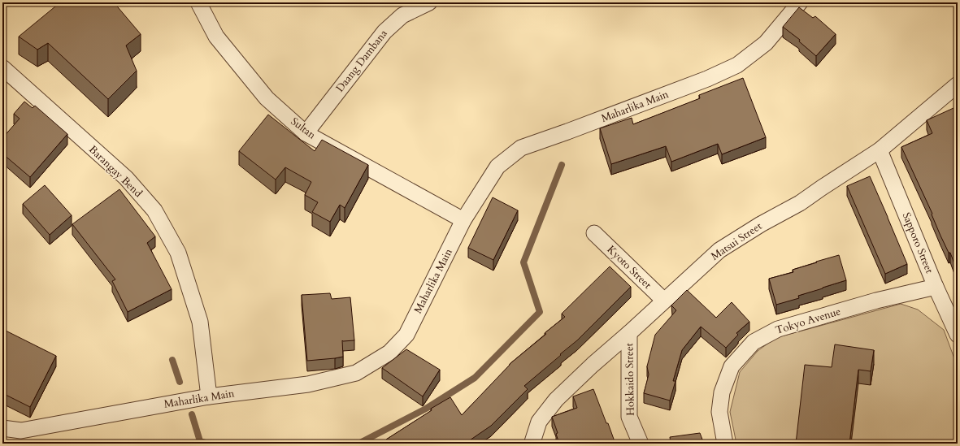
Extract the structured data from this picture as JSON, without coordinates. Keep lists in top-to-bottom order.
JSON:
{
  "streets": {
    "street": [
      "Daang Dambana",
      "Maharlika Main",
      "Sultan",
      "Barangay Bend",
      "Matsui Street",
      "Sapporo Street",
      "Kyoto Street",
      "Tokyo Avenue",
      "Hokkaido Street"
    ]
  },
  "crossings": [
    ["Daang Dambana", "Sultan"],
    ["Maharlika Main", "Sultan"],
    ["Maharlika Main", "Barangay Bend"],
    ["Matsui Street", "Sapporo Street"],
    ["Matsui Street", "Kyoto Street"],
    ["Matsui Street", "Hokkaido Street"],
    ["Sapporo Street", "Tokyo Avenue"]
  ]
}
